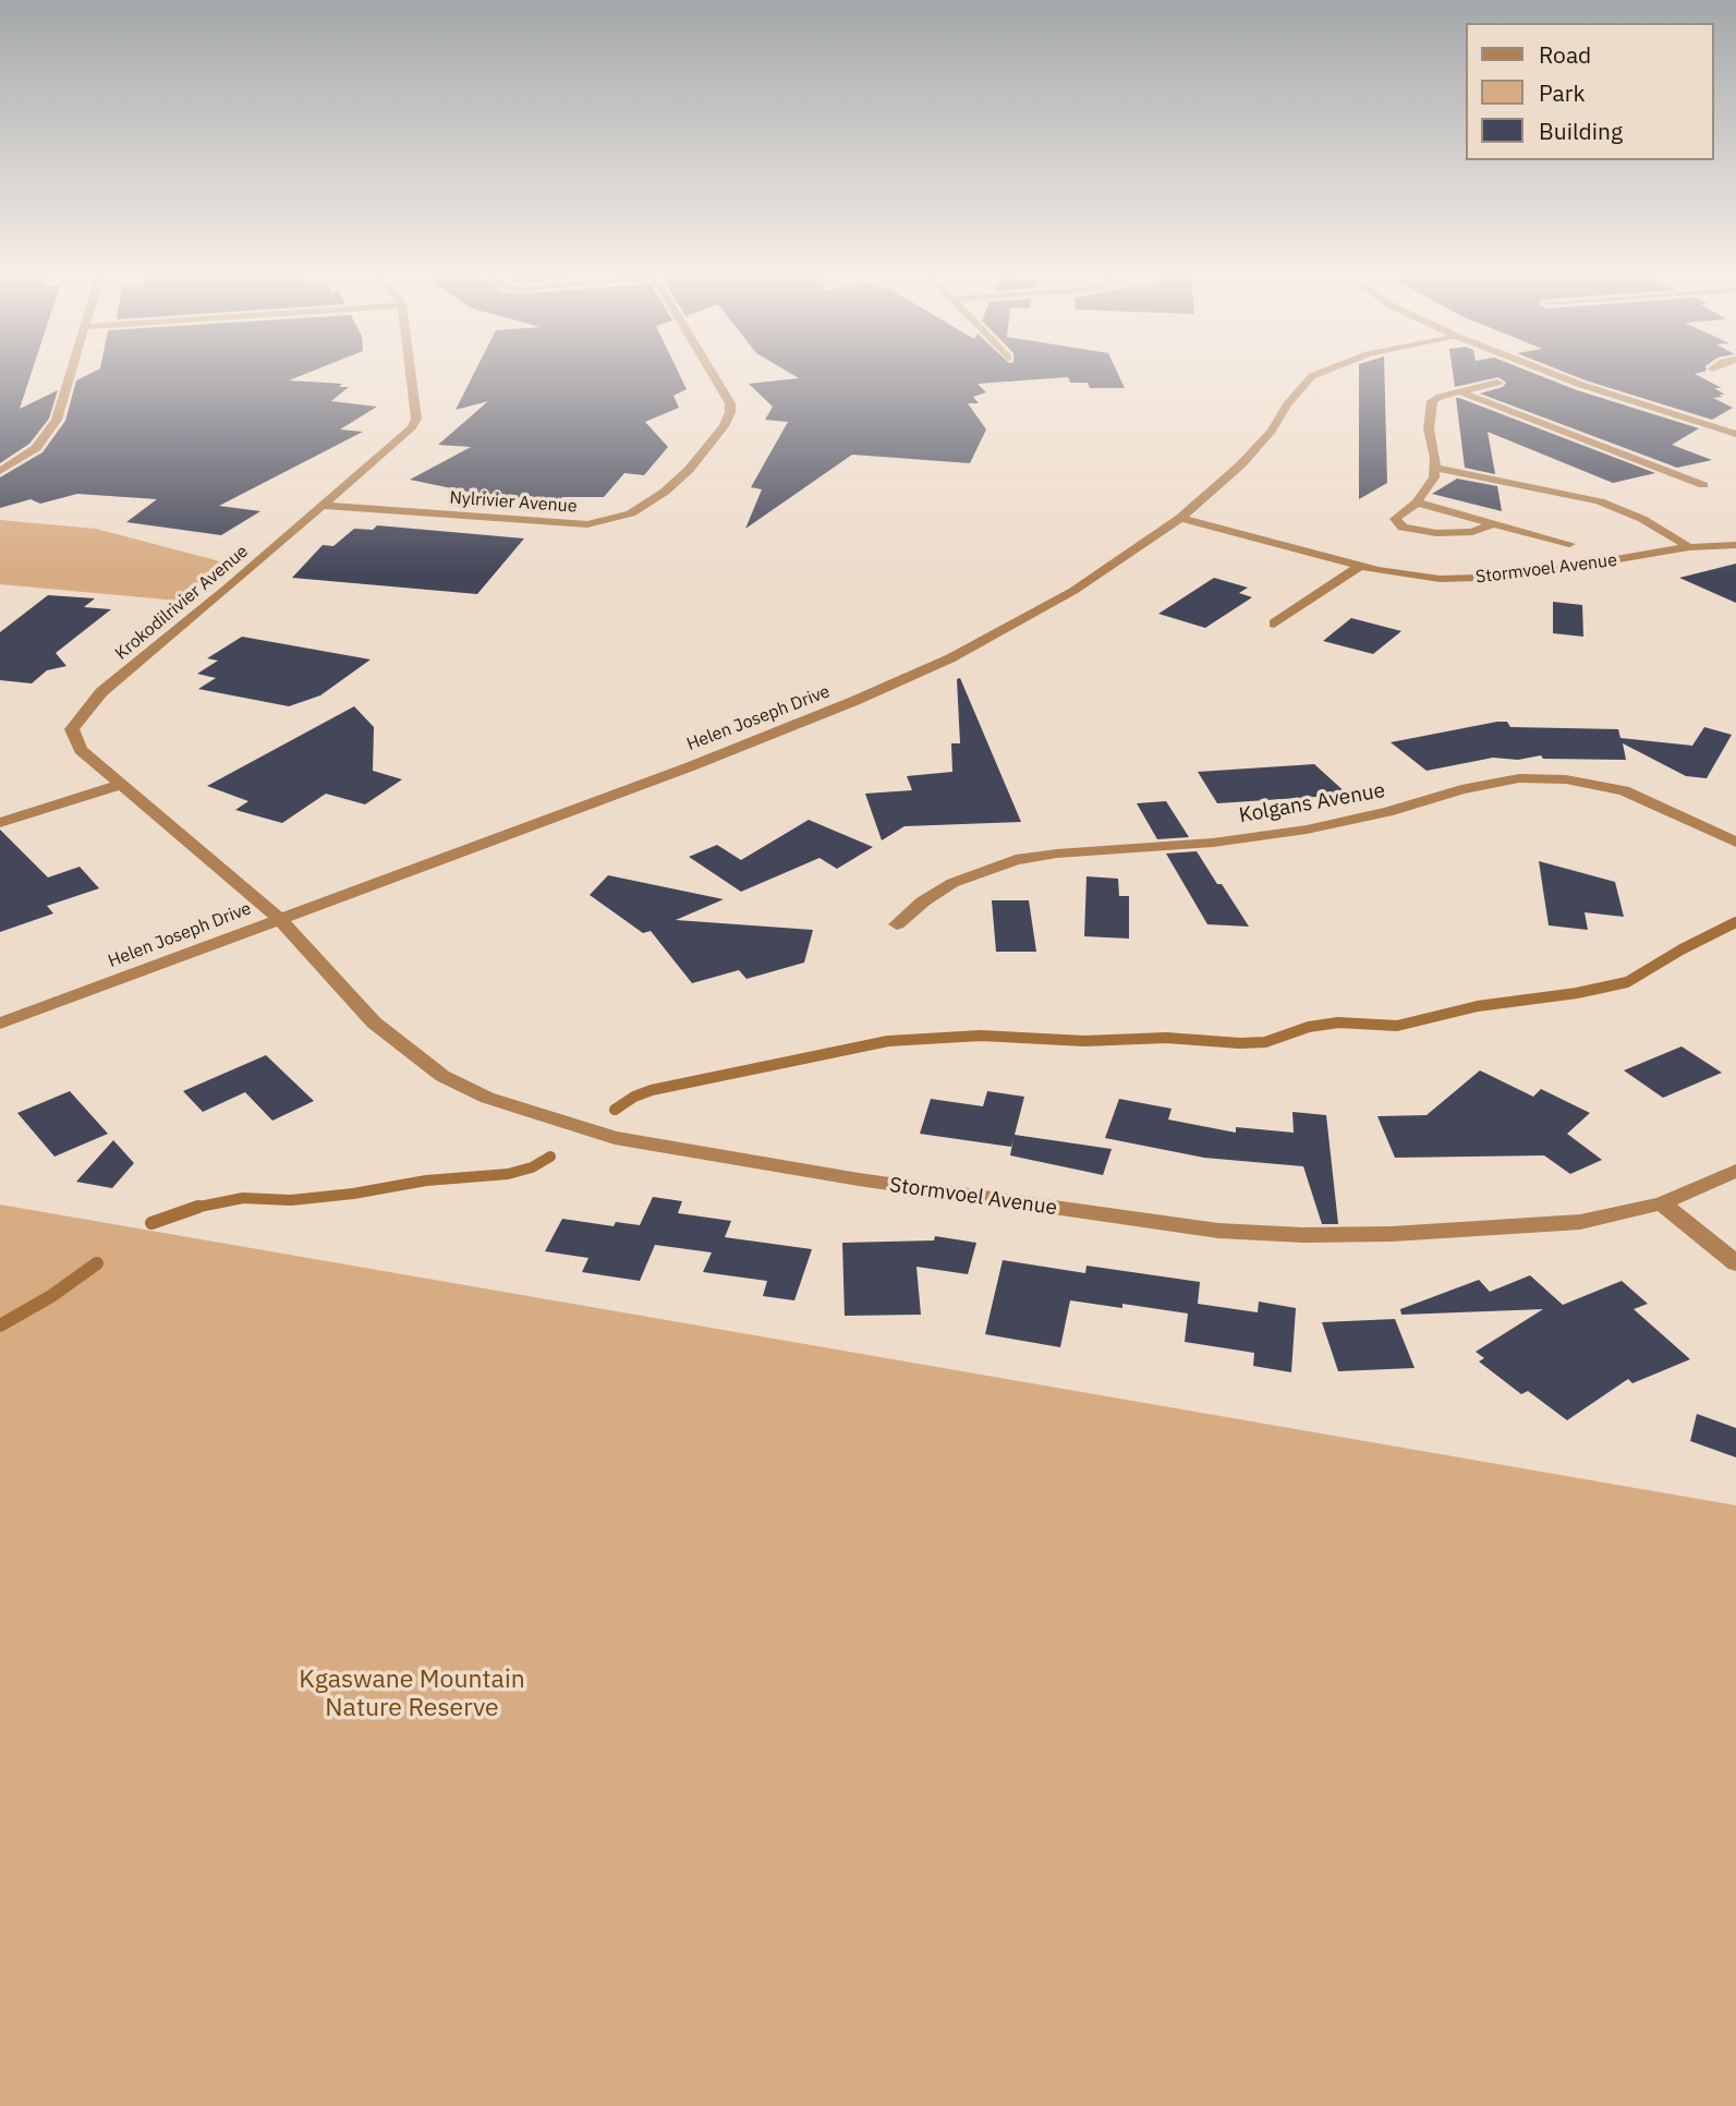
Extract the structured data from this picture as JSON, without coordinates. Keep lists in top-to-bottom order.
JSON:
{
  "streets": {
    "street": [
      "Nylrivier Avenue",
      "Stormvoel Avenue",
      "Krokodilrivier Avenue",
      "Helen Joseph Drive",
      "Kolgans Avenue"
    ]
  },
  "crossings": [
    ["Nylrivier Avenue", "Krokodilrivier Avenue"],
    ["Stormvoel Avenue", "Krokodilrivier Avenue"],
    ["Stormvoel Avenue", "Helen Joseph Drive"],
    ["Krokodilrivier Avenue", "Helen Joseph Drive"]
  ],
  "parks": ["Kgaswane Mountain Nature Reserve"],
  "legend": ["Road", "Park", "Building"]
}
